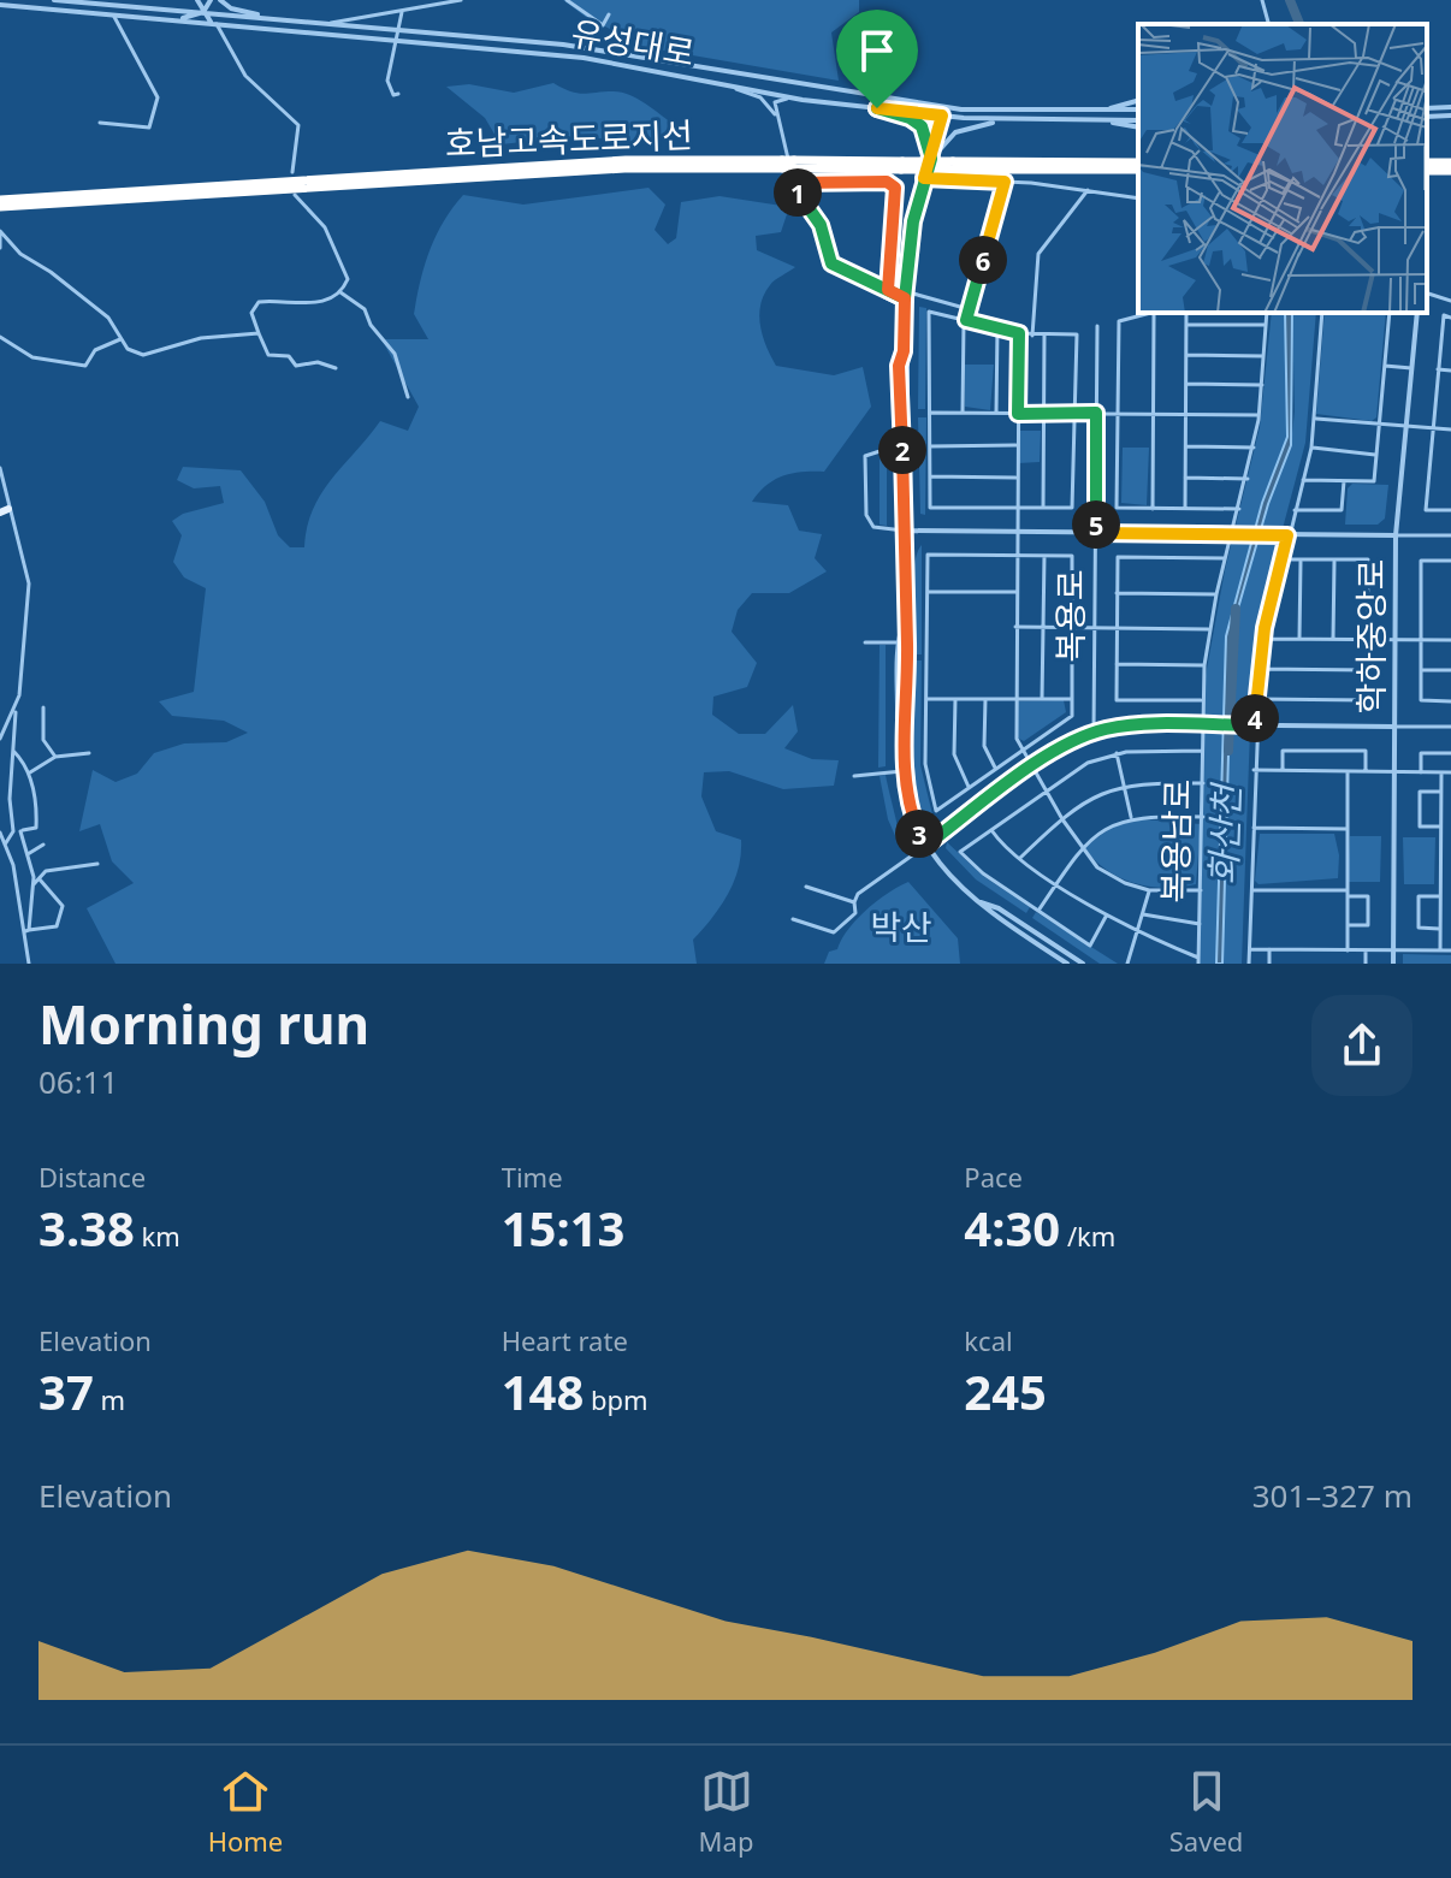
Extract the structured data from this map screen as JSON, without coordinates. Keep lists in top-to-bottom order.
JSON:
{
  "streets": {
    "highway": ["호남고속도로지선"],
    "street": [
      "유성대로",
      "복용로",
      "학하중앙로",
      "복용남로"
    ]
  },
  "water": ["화산천"],
  "parks": ["박산"],
  "page": {
    "pins": [
      "1",
      "6",
      "2",
      "5",
      "4",
      "3"
    ],
    "heading": ["Morning run", "06:11"],
    "stats": [
      ["Distance", "3.38 km"],
      ["Time", "15:13"],
      ["Pace", "4:30 /km"],
      ["Elevation", "37 m"],
      ["Heart rate", "148 bpm"],
      ["kcal", "245"]
    ],
    "chart": ["Elevation", "301–327 m"],
    "tabs": ["Home", "Map", "Saved"]
  }
}
